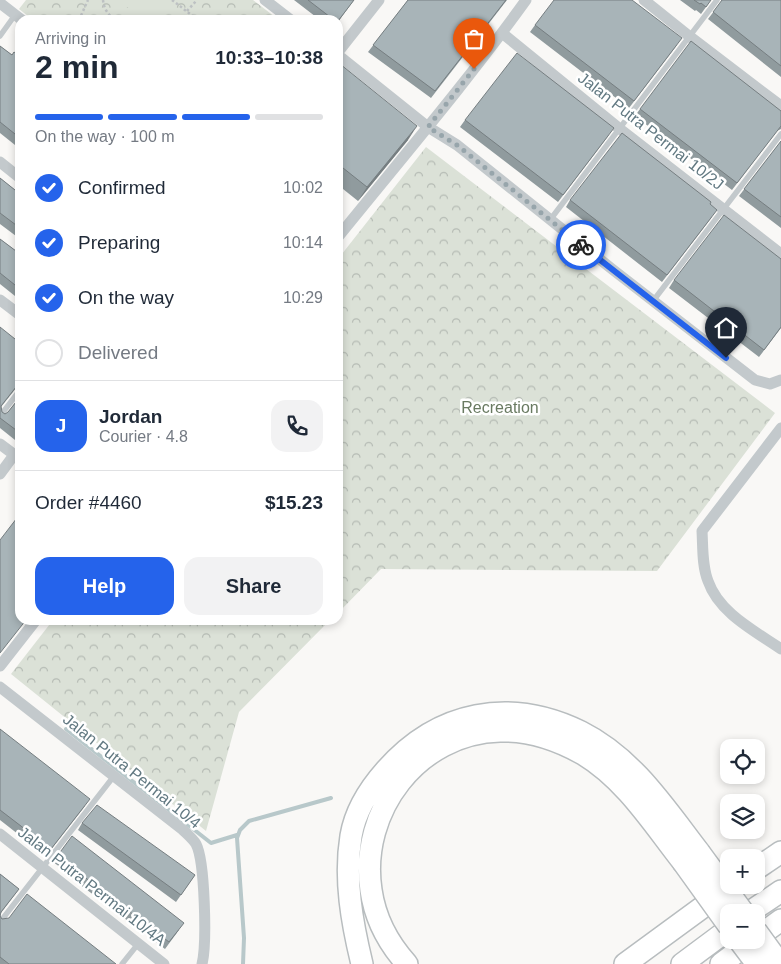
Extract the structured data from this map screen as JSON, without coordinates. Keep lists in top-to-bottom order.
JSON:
{
  "streets": {
    "street": ["Jalan Putra Permai 10/2J", "Jalan Putra Permai 10/4", "Jalan Putra Permai 10/4A"]
  },
  "parks": ["Recreation"],
  "page": {
    "heading": ["2 min", "Arriving in", "10:33–10:38"],
    "panel": [
      "Jordan",
      "Courier · 4.8",
      "Order #4460",
      "$15.23"
    ],
    "bar": "On the way · 100 m",
    "list": [
      ["Confirmed", "10:02"],
      ["Preparing", "10:14"],
      ["On the way", "10:29"],
      "Delivered"
    ],
    "round": "J",
    "buttons": ["Help", "Share"],
    "map_buttons": ["+", "−"]
  }
}
